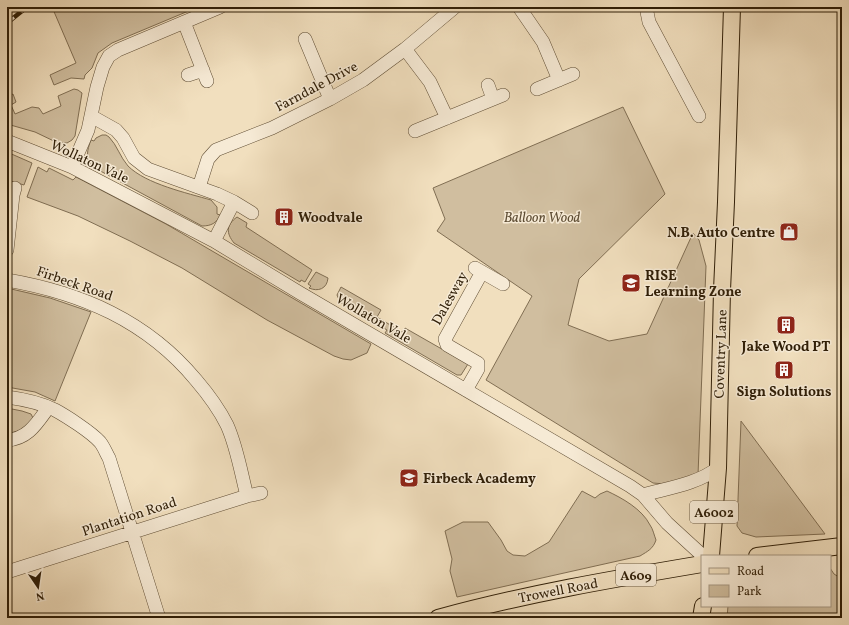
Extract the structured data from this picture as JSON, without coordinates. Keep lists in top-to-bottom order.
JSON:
{
  "streets": {
    "main road": [
      "Coventry Lane",
      "A6002",
      "A609",
      "Trowell Road"
    ],
    "street": [
      "Farndale Drive",
      "Wollaton Vale",
      "Firbeck Road",
      "Dalesway",
      "Plantation Road"
    ]
  },
  "crossings": [
    ["Wollaton Vale", "Dalesway"],
    ["Firbeck Road", "Plantation Road"]
  ],
  "parks": ["Balloon Wood"],
  "places": {
    "building": ["Woodvale", "Jake Wood PT", "Sign Solutions"],
    "shop": ["N.B. Auto Centre"],
    "school or university": ["RISE Learning Zone", "Firbeck Academy"]
  },
  "legend": ["Road", "Park"],
  "north": "bottom"
}
